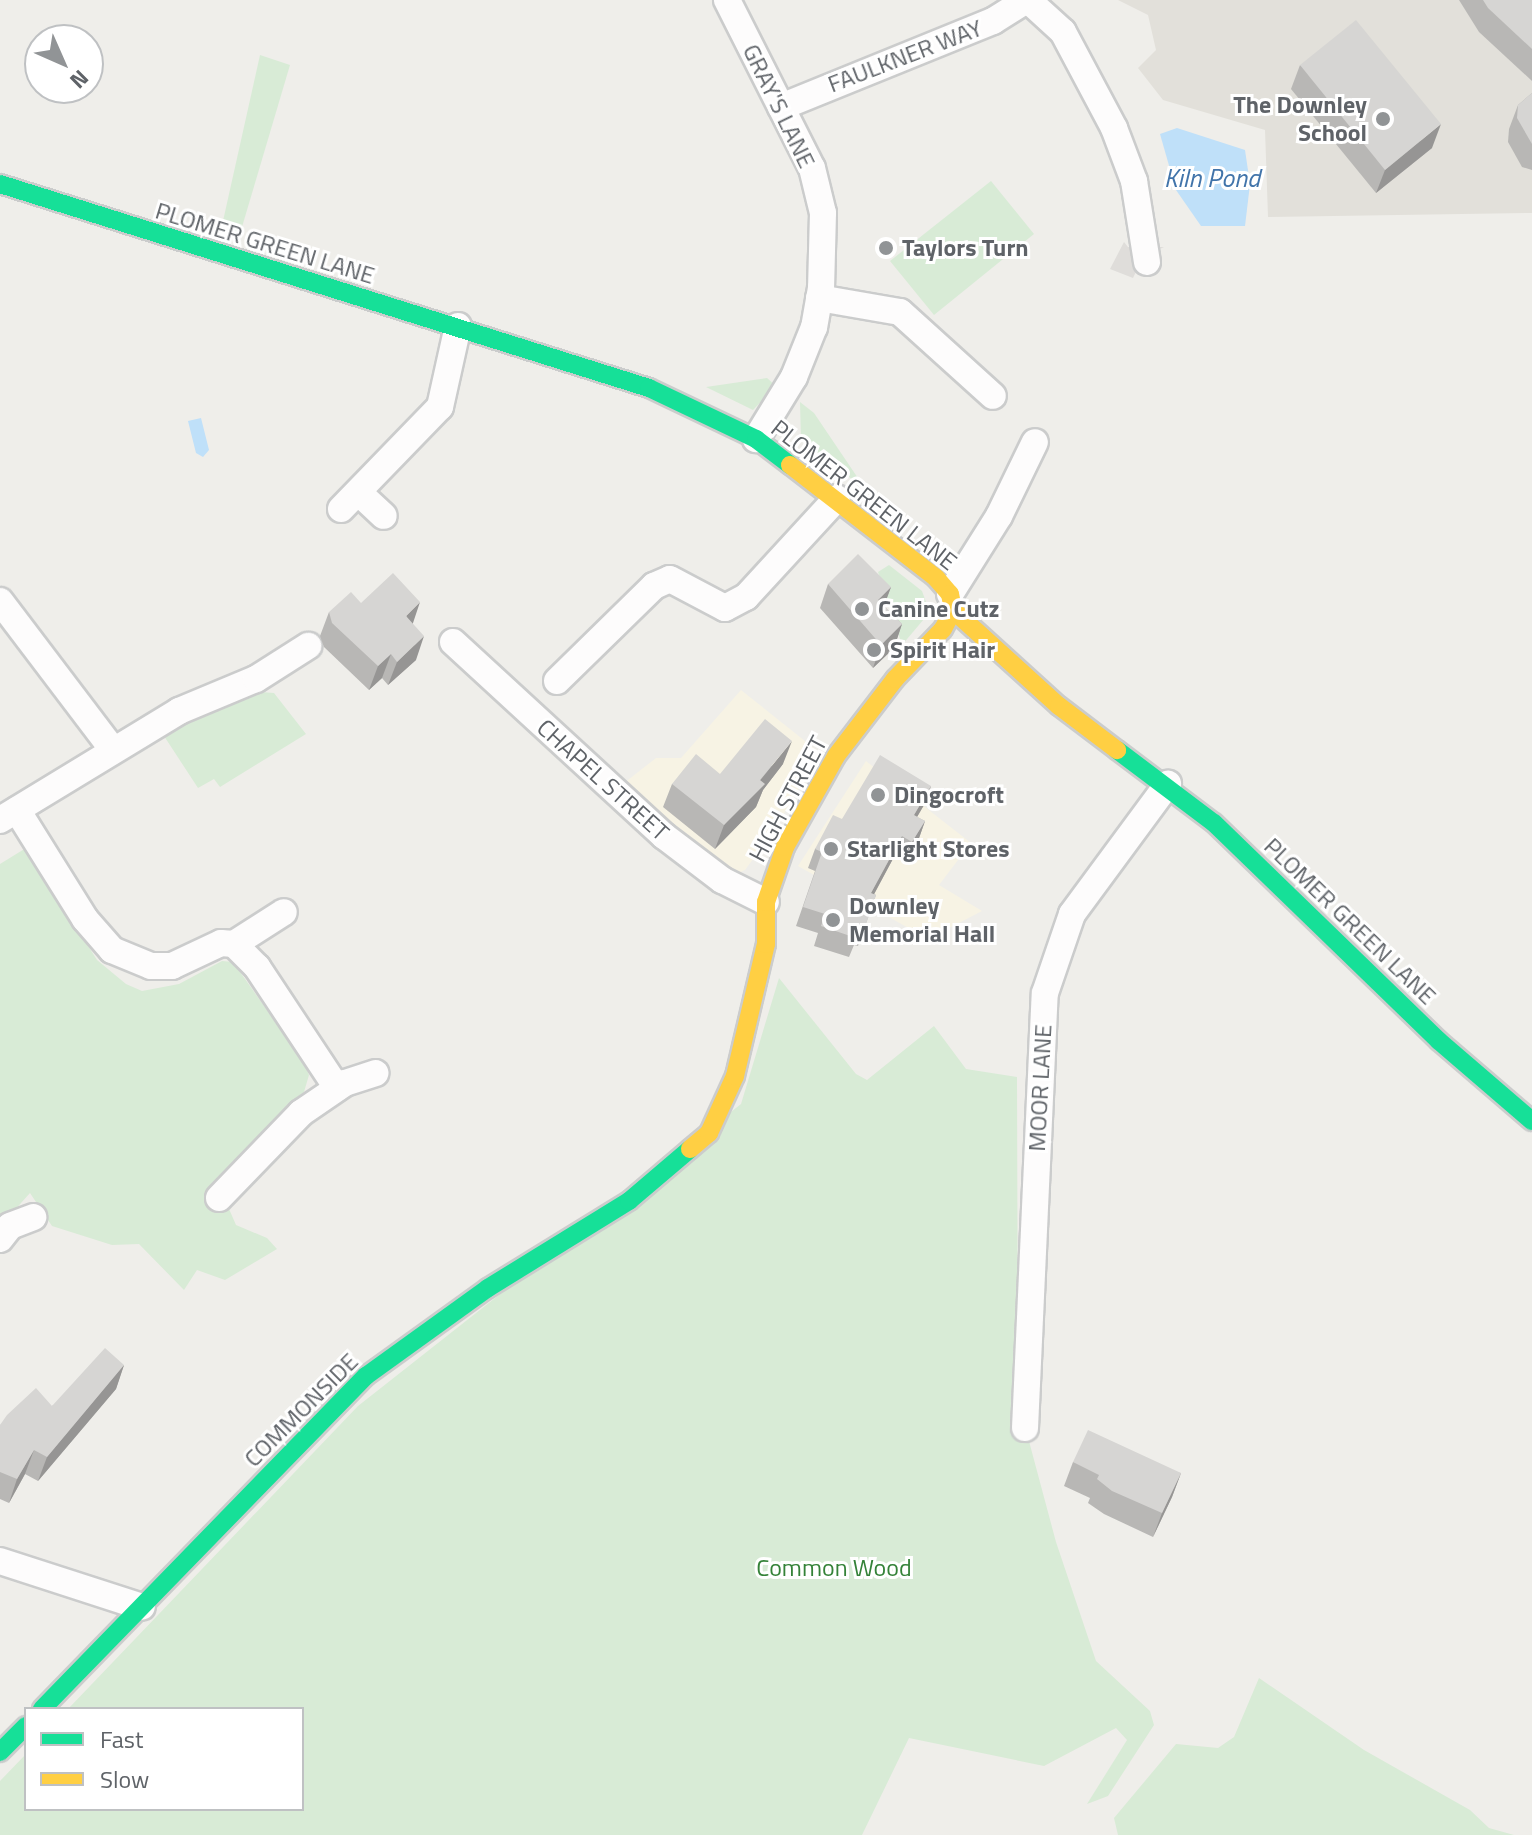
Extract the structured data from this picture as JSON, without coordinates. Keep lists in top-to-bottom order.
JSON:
{
  "streets": {
    "street": [
      "FAULKNER WAY",
      "GRAY'S LANE",
      "PLOMER GREEN LANE",
      "CHAPEL STREET",
      "HIGH STREET",
      "MOOR LANE",
      "COMMONSIDE"
    ]
  },
  "crossings": [
    ["FAULKNER WAY", "GRAY'S LANE"],
    ["GRAY'S LANE", "PLOMER GREEN LANE"],
    ["PLOMER GREEN LANE", "HIGH STREET"],
    ["PLOMER GREEN LANE", "MOOR LANE"],
    ["CHAPEL STREET", "HIGH STREET"],
    ["HIGH STREET", "COMMONSIDE"]
  ],
  "water": ["Kiln Pond"],
  "parks": ["Common Wood"],
  "places": [
    "The Downley School",
    "Taylors Turn",
    "Canine Cutz",
    "Spirit Hair",
    "Dingocroft",
    "Starlight Stores",
    "Downley Memorial Hall"
  ],
  "legend": ["Fast", "Slow"],
  "north": "bottom right"
}
